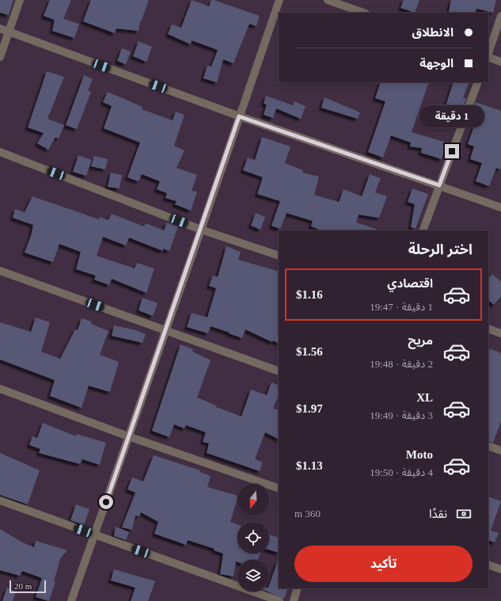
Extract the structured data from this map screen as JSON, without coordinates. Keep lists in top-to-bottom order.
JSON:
{
  "scale_bar": "20 m",
  "north": "bottom",
  "page": {
    "banner": ["الانطلاق", "الوجهة"],
    "bubble": "1 دقيقة",
    "heading": "اختر الرحلة",
    "list": [
      {
        "name": "اقتصادي",
        "note": "1 دقيقة · 19:47",
        "value": "$1.16"
      },
      {
        "name": "مريح",
        "note": "2 دقيقة · 19:48",
        "value": "$1.56"
      },
      {
        "name": "XL",
        "note": "3 دقيقة · 19:49",
        "value": "$1.97"
      },
      {
        "name": "Moto",
        "note": "4 دقيقة · 19:50",
        "value": "$1.13"
      }
    ],
    "pay": ["نقدًا", "360 m"],
    "buttons": "تأكيد",
    "scale": "20 m"
  }
}
